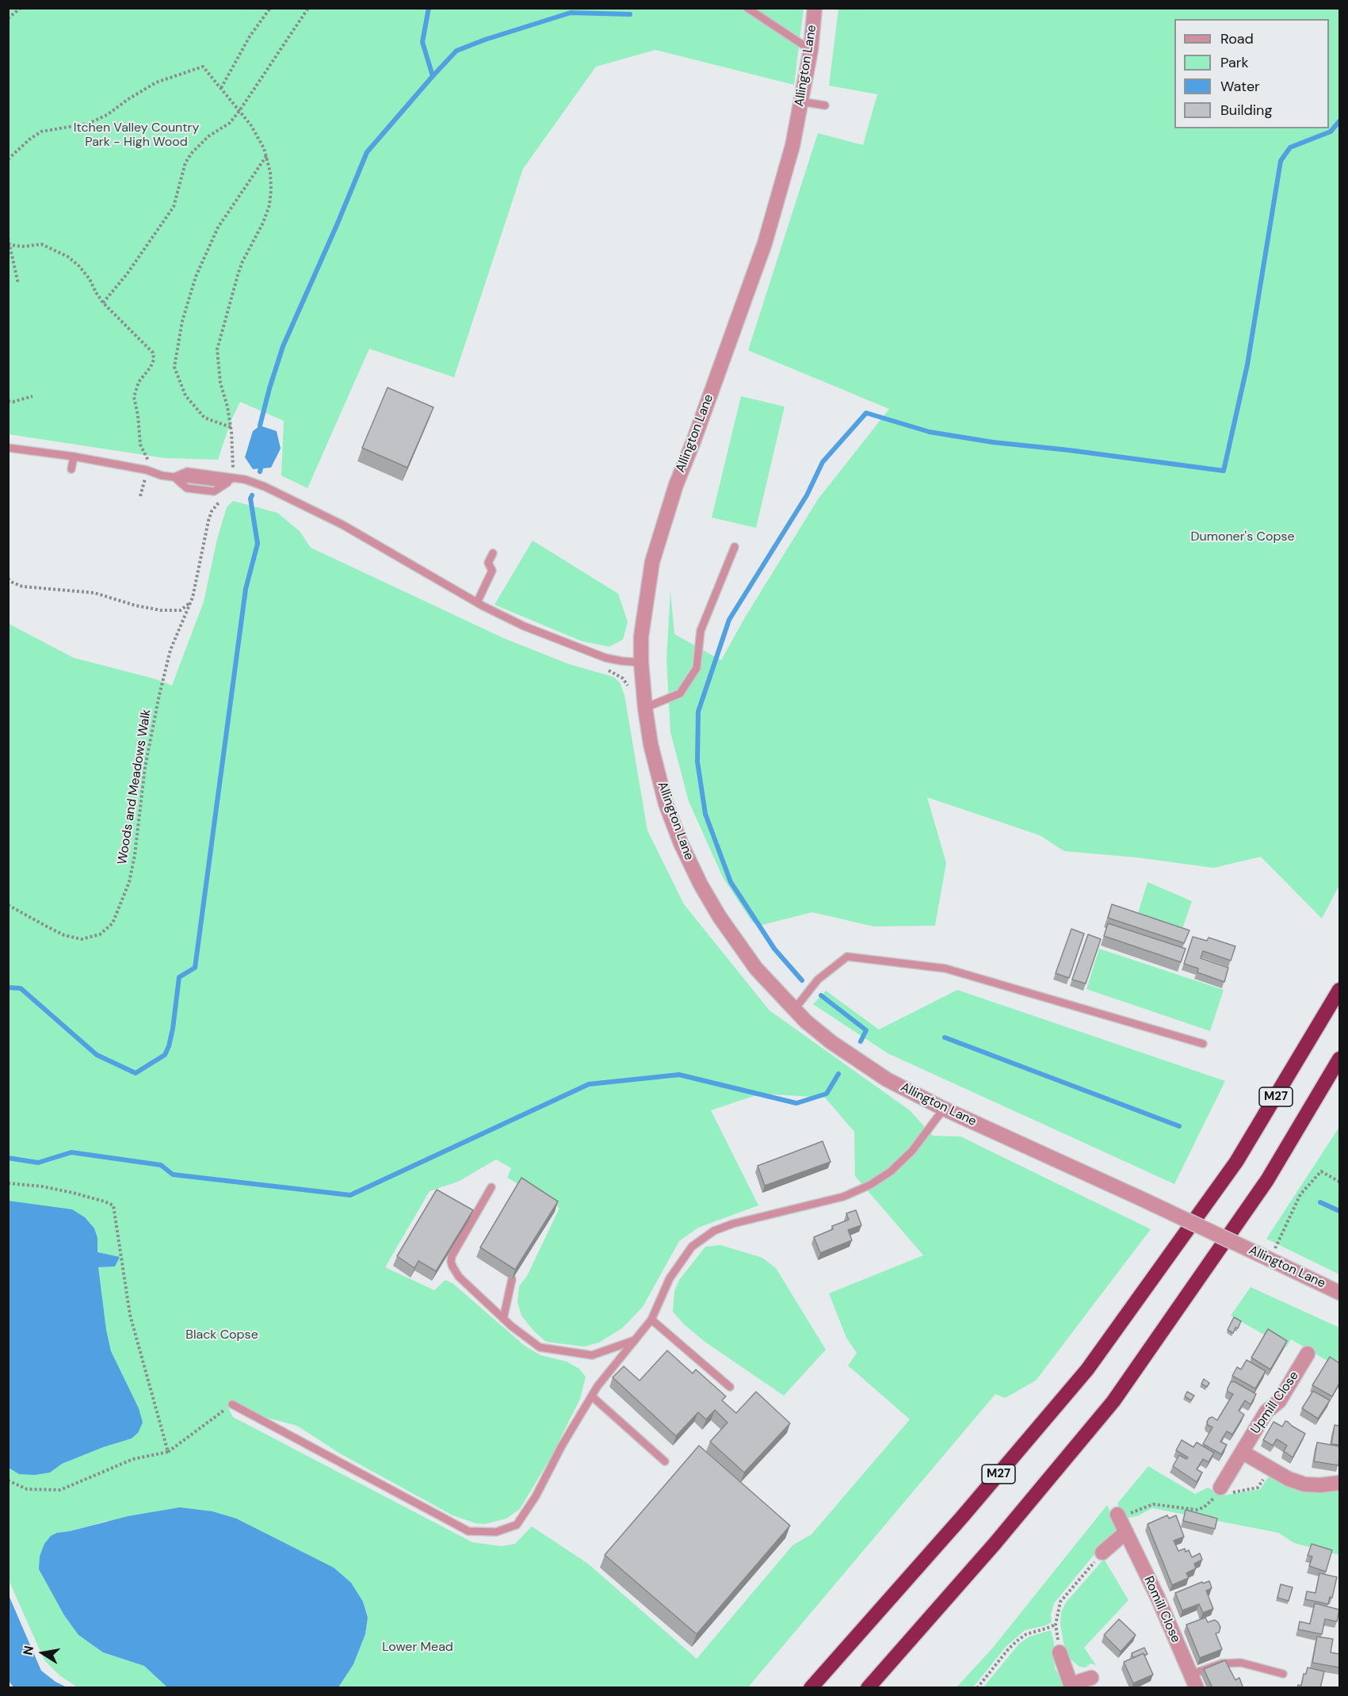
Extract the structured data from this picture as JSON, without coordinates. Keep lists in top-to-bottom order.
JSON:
{
  "streets": {
    "highway": ["M27"],
    "street": ["Allington Lane", "Upmill Close", "Romill Close"],
    "path": ["Woods and Meadows Walk"]
  },
  "parks": [
    "Itchen Valley Country Park - High Wood",
    "Dumoner's Copse",
    "Black Copse",
    "Lower Mead"
  ],
  "legend": [
    "Road",
    "Park",
    "Water",
    "Building"
  ],
  "north": "left"
}
